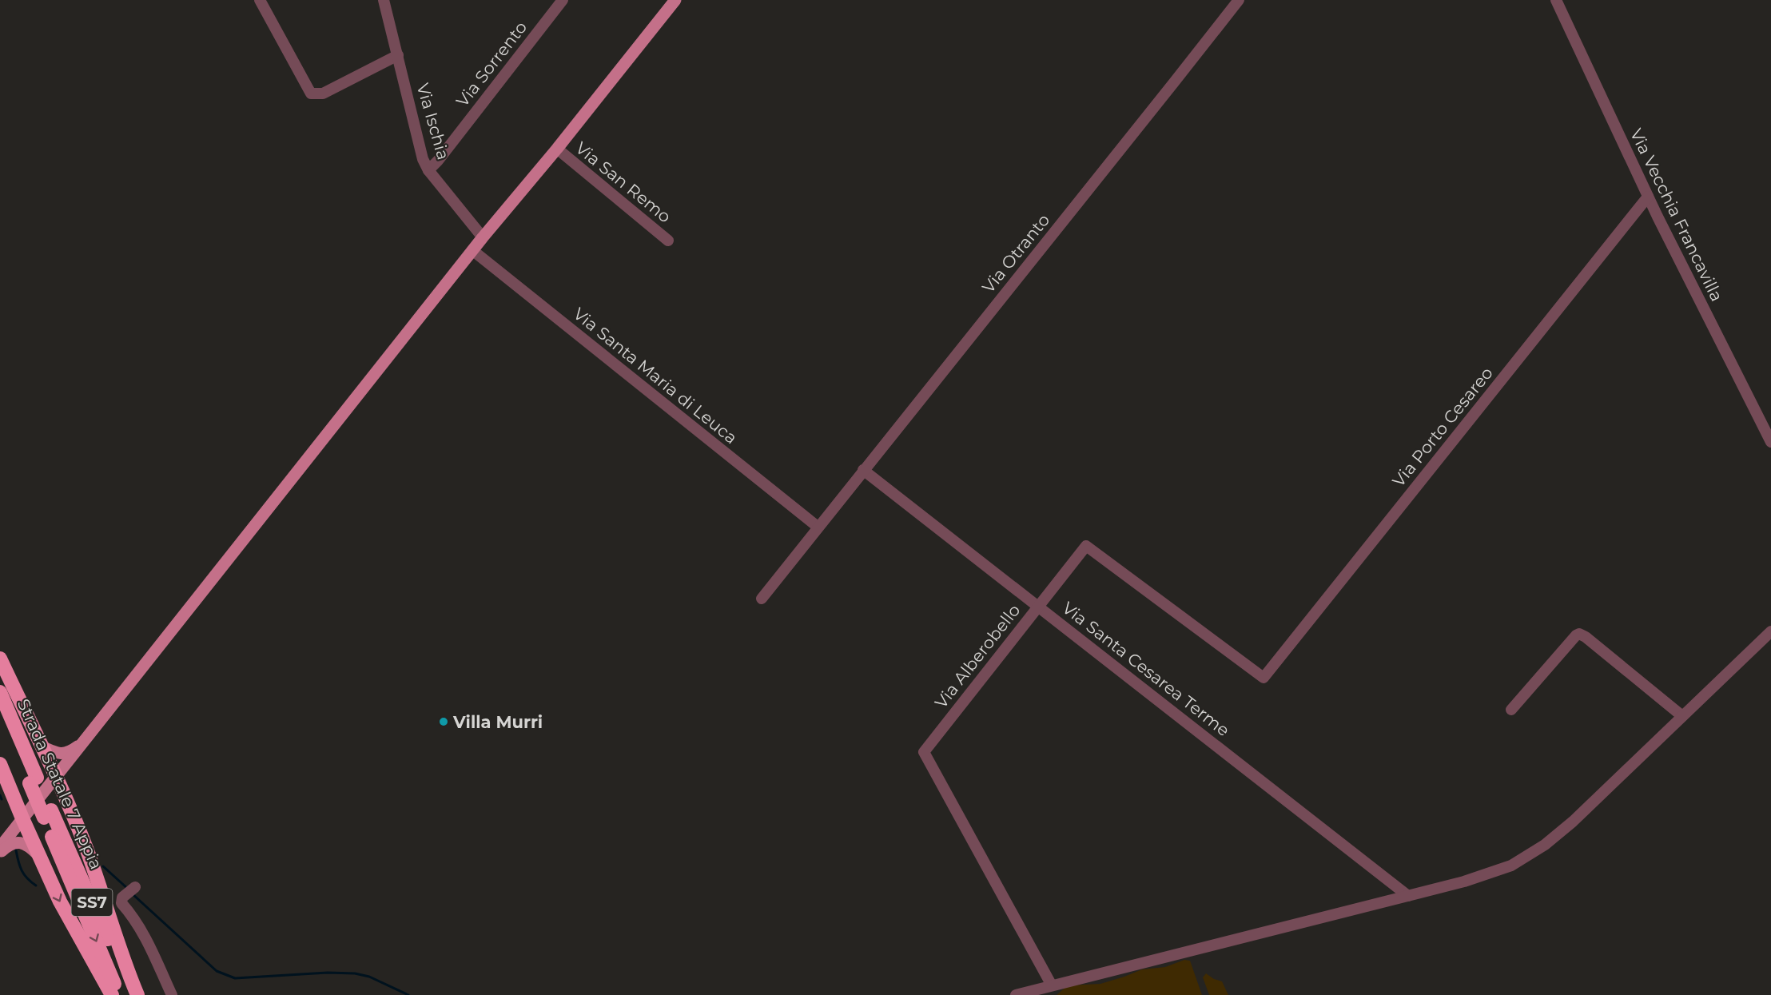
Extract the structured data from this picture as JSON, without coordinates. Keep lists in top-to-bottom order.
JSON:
{
  "streets": {
    "highway": ["Strada Statale 7 Appia", "SS7"],
    "street": [
      "Via Sorrento",
      "Via Ischia",
      "Via San Remo",
      "Via Vecchia Francavilla",
      "Via Otranto",
      "Via Santa Maria di Leuca",
      "Via Porto Cesareo",
      "Via Alberobello",
      "Via Santa Cesarea Terme"
    ]
  },
  "crossings": [
    ["Via Sorrento", "Via Ischia"],
    ["Via Vecchia Francavilla", "Via Porto Cesareo"],
    ["Via Otranto", "Via Santa Maria di Leuca"],
    ["Via Otranto", "Via Santa Cesarea Terme"],
    ["Via Porto Cesareo", "Via Alberobello"],
    ["Via Alberobello", "Via Santa Cesarea Terme"]
  ],
  "places": ["Villa Murri"]
}
